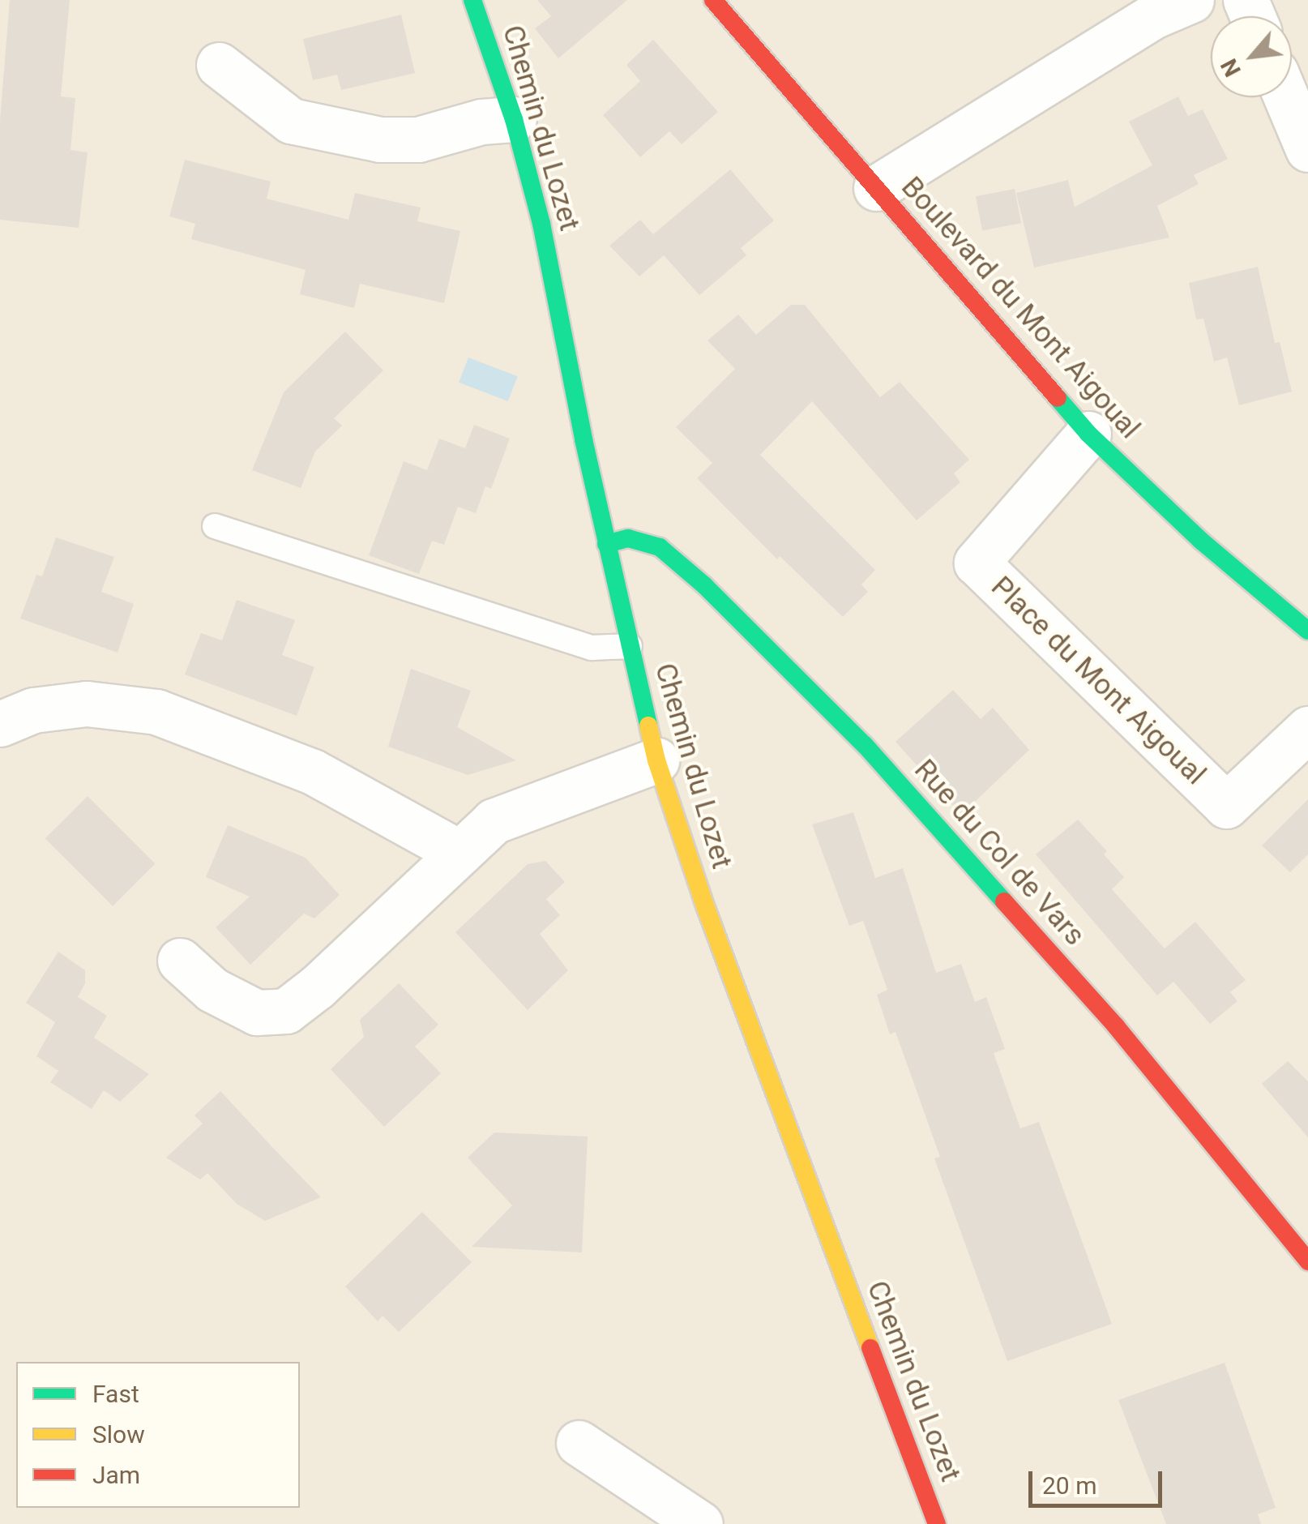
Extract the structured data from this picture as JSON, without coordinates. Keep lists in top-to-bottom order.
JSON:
{
  "streets": {
    "street": [
      "Chemin du Lozet",
      "Boulevard du Mont Aigoual",
      "Place du Mont Aigoual",
      "Rue du Col de Vars"
    ]
  },
  "crossings": [
    ["Chemin du Lozet", "Rue du Col de Vars"],
    ["Boulevard du Mont Aigoual", "Place du Mont Aigoual"]
  ],
  "legend": ["Fast", "Slow", "Jam"],
  "scale_bar": "20 m",
  "north": "bottom left"
}
